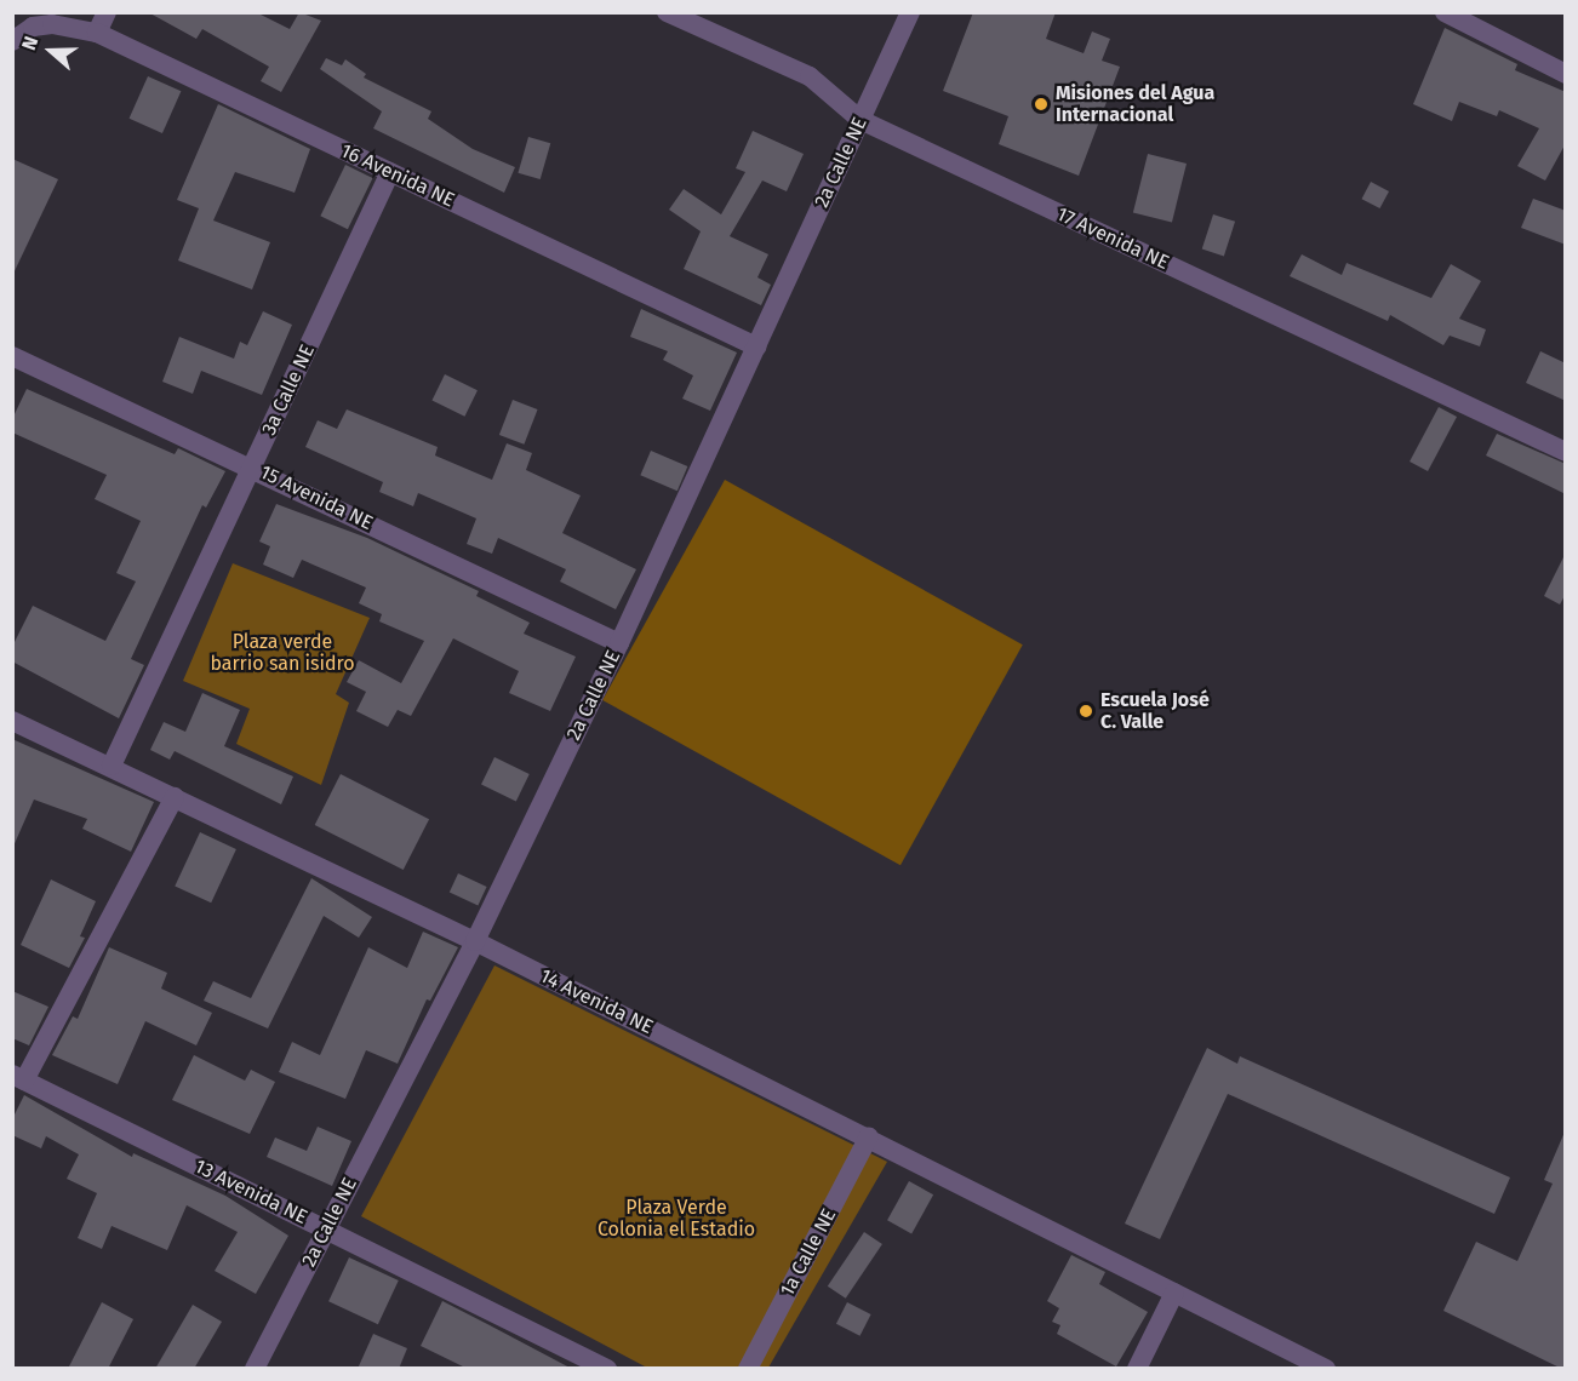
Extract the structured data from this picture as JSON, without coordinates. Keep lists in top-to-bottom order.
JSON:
{
  "streets": {
    "street": [
      "2a Calle NE",
      "16 Avenida NE",
      "17 Avenida NE",
      "3a Calle NE",
      "15 Avenida NE",
      "14 Avenida NE",
      "13 Avenida NE",
      "1a Calle NE"
    ]
  },
  "crossings": [
    ["2a Calle NE", "16 Avenida NE"],
    ["2a Calle NE", "17 Avenida NE"],
    ["2a Calle NE", "15 Avenida NE"],
    ["2a Calle NE", "14 Avenida NE"],
    ["2a Calle NE", "13 Avenida NE"],
    ["16 Avenida NE", "3a Calle NE"],
    ["3a Calle NE", "15 Avenida NE"],
    ["3a Calle NE", "14 Avenida NE"],
    ["14 Avenida NE", "1a Calle NE"]
  ],
  "parks": ["Plaza verde barrio san isidro", "Plaza Verde Colonia el Estadio"],
  "places": ["Misiones del Agua Internacional", "Escuela José C. Valle"],
  "north": "left"
}
